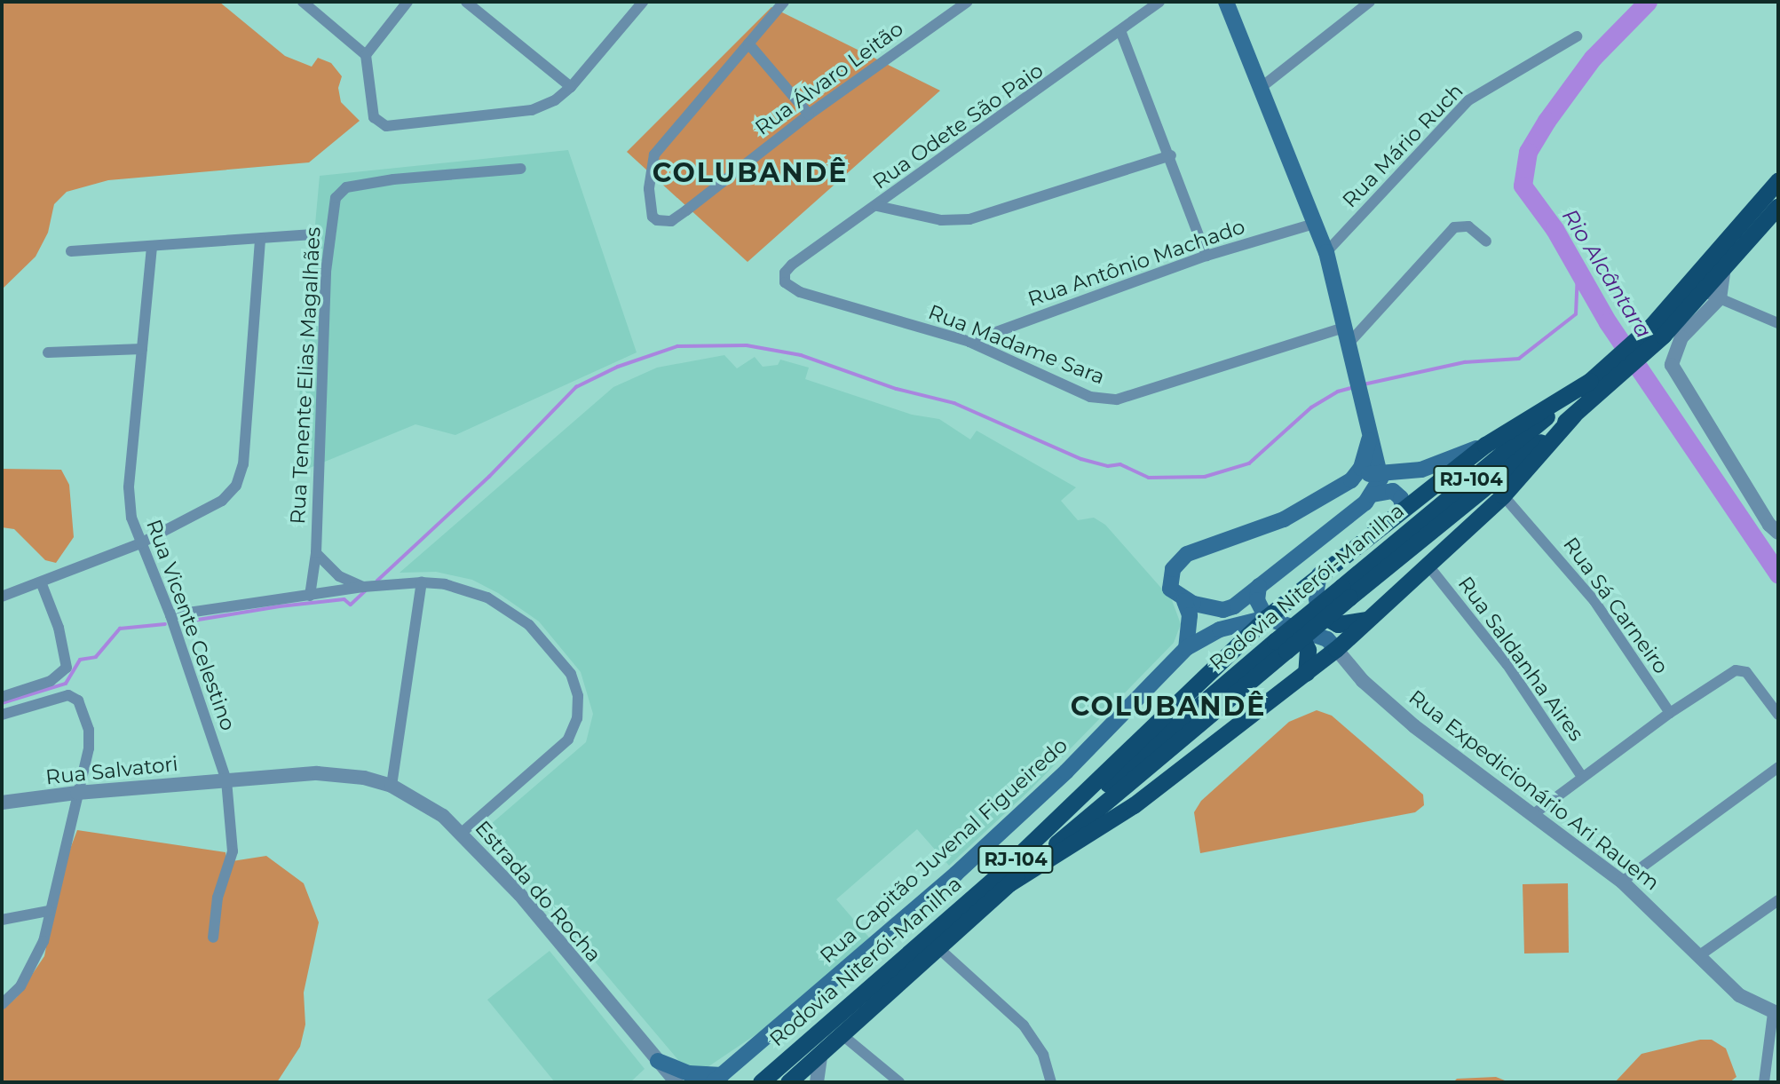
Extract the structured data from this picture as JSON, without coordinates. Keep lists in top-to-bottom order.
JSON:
{
  "streets": {
    "highway": ["RJ-104", "Rodovia Niterói-Manilha"],
    "main road": ["Rua Expedicionário Ari Rauem", "Rua Capitão Juvenal Figueiredo"],
    "street": [
      "Rua Álvaro Leitão",
      "Rua Odete São Paio",
      "Rua Mário Ruch",
      "Rua Antônio Machado",
      "Rua Madame Sara",
      "Rua Tenente Elias Magalhães",
      "Rua Sá Carneiro",
      "Rua Vicente Celestino",
      "Rua Saldanha Aires",
      "Rua Salvatori",
      "Estrada do Rocha"
    ]
  },
  "crossings": [
    ["Rua Odete São Paio", "Rua Madame Sara"],
    ["Rua Antônio Machado", "Rua Madame Sara"],
    ["Rua Tenente Elias Magalhães", "Rua Vicente Celestino"],
    ["Rua Vicente Celestino", "Rua Salvatori"],
    ["Rua Vicente Celestino", "Estrada do Rocha"],
    ["Rua Salvatori", "Estrada do Rocha"],
    ["Rua Expedicionário Ari Rauem", "Rua Capitão Juvenal Figueiredo"]
  ],
  "districts": ["COLUBANDÊ", "COLUBANDÊ"],
  "water": ["Rio Alcântara"]
}
